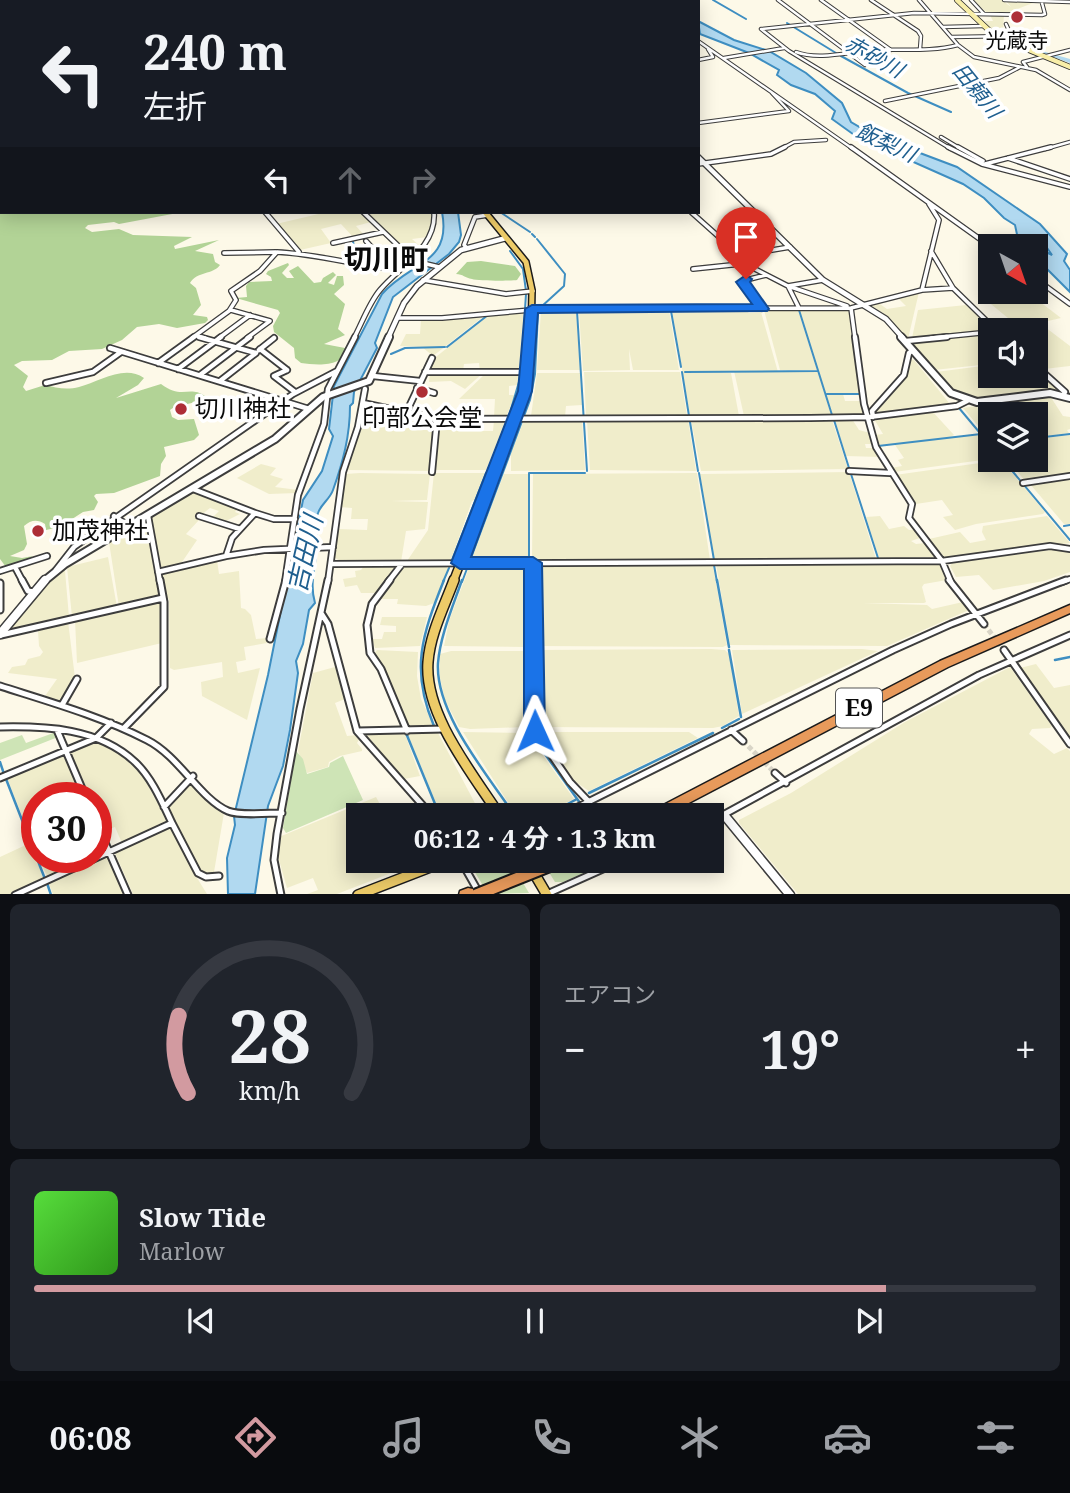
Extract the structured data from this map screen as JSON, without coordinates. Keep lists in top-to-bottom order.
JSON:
{
  "streets": {
    "highway": ["E9"]
  },
  "districts": ["切川町"],
  "water": [
    "赤砂川",
    "田頼川",
    "飯梨川",
    "吉田川"
  ],
  "places": [
    "光蔵寺",
    "印部公会堂",
    "切川神社",
    "加茂神社"
  ],
  "north": "bottom right",
  "page": {
    "turn": ["240 m", "左折"],
    "limit": "30",
    "trip": "06:12 · 4 分 · 1.3 km",
    "tile": "エアコン",
    "heat": ["−", "19°", "+"],
    "song": ["Slow Tide", "Marlow"],
    "tabs": "06:08",
    "gauge": ["28", "km/h"]
  }
}
